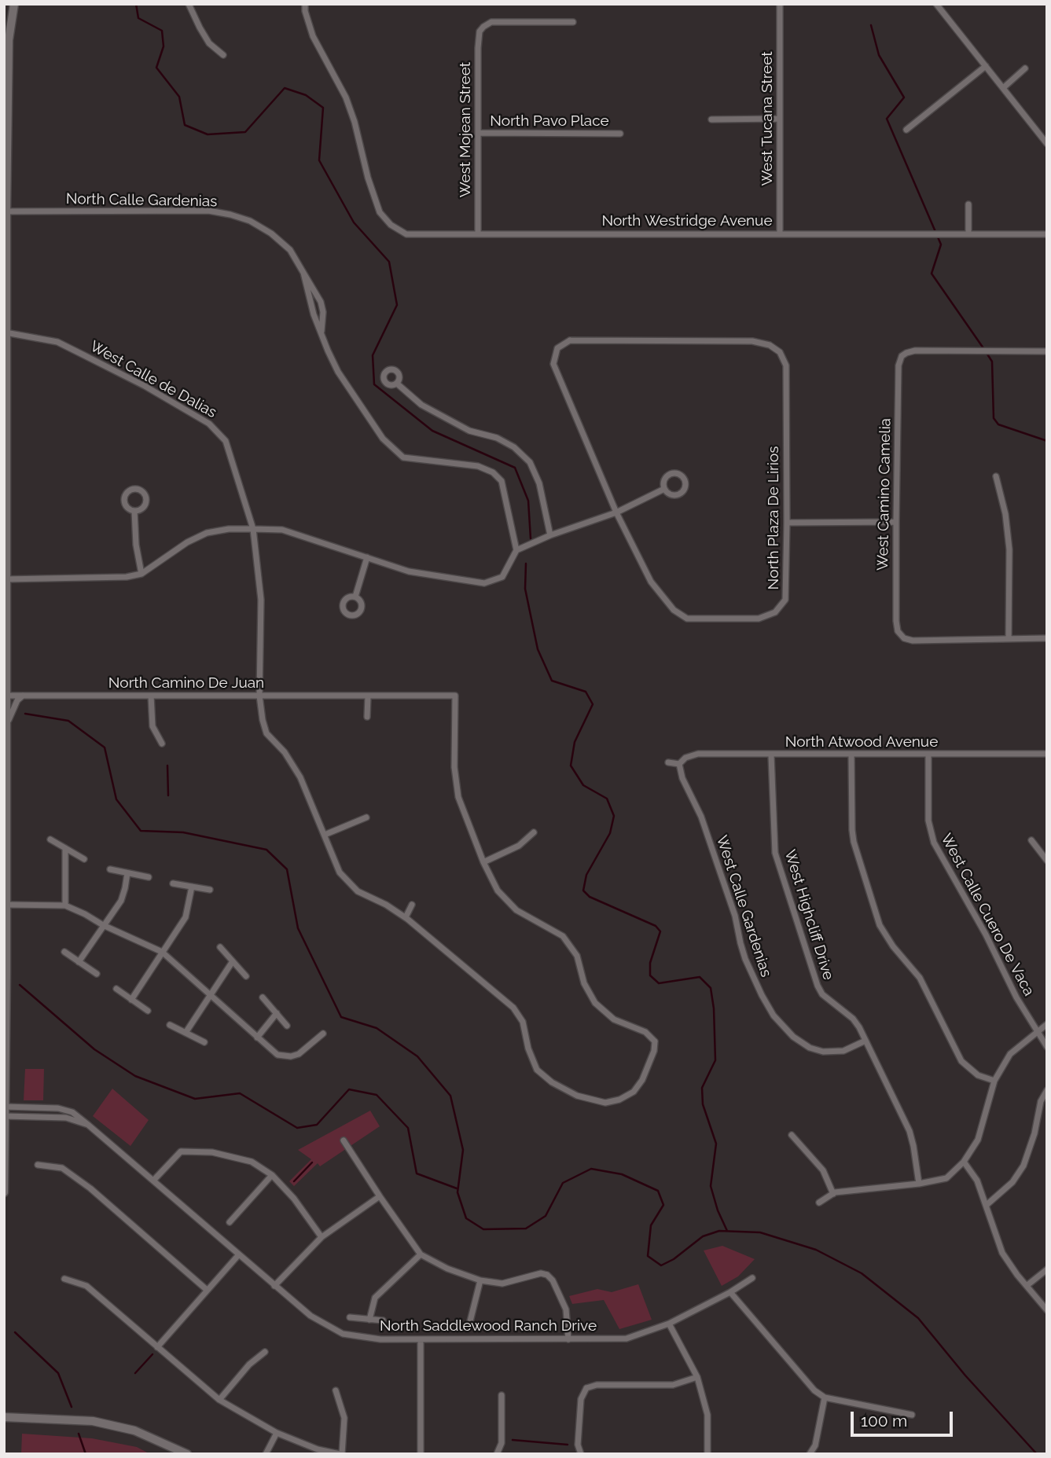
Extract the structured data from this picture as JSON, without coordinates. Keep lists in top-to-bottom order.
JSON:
{
  "streets": {
    "street": [
      "West Tucana Street",
      "North Pavo Place",
      "West Mojean Street",
      "North Calle Gardenias",
      "North Westridge Avenue",
      "West Calle de Dalias",
      "West Camino Camelia",
      "North Plaza De Lirios",
      "North Camino De Juan",
      "North Atwood Avenue",
      "West Calle Gardenias",
      "West Highcliff Drive",
      "West Calle Cuero De Vaca",
      "North Saddlewood Ranch Drive"
    ]
  },
  "crossings": [
    ["West Tucana Street", "North Westridge Avenue"],
    ["North Pavo Place", "West Mojean Street"],
    ["West Mojean Street", "North Westridge Avenue"],
    ["West Calle de Dalias", "North Camino De Juan"],
    ["North Atwood Avenue", "West Calle Gardenias"],
    ["North Atwood Avenue", "West Highcliff Drive"],
    ["North Atwood Avenue", "West Calle Cuero De Vaca"],
    ["West Calle Gardenias", "West Highcliff Drive"]
  ],
  "scale_bar": "100 m"
}
